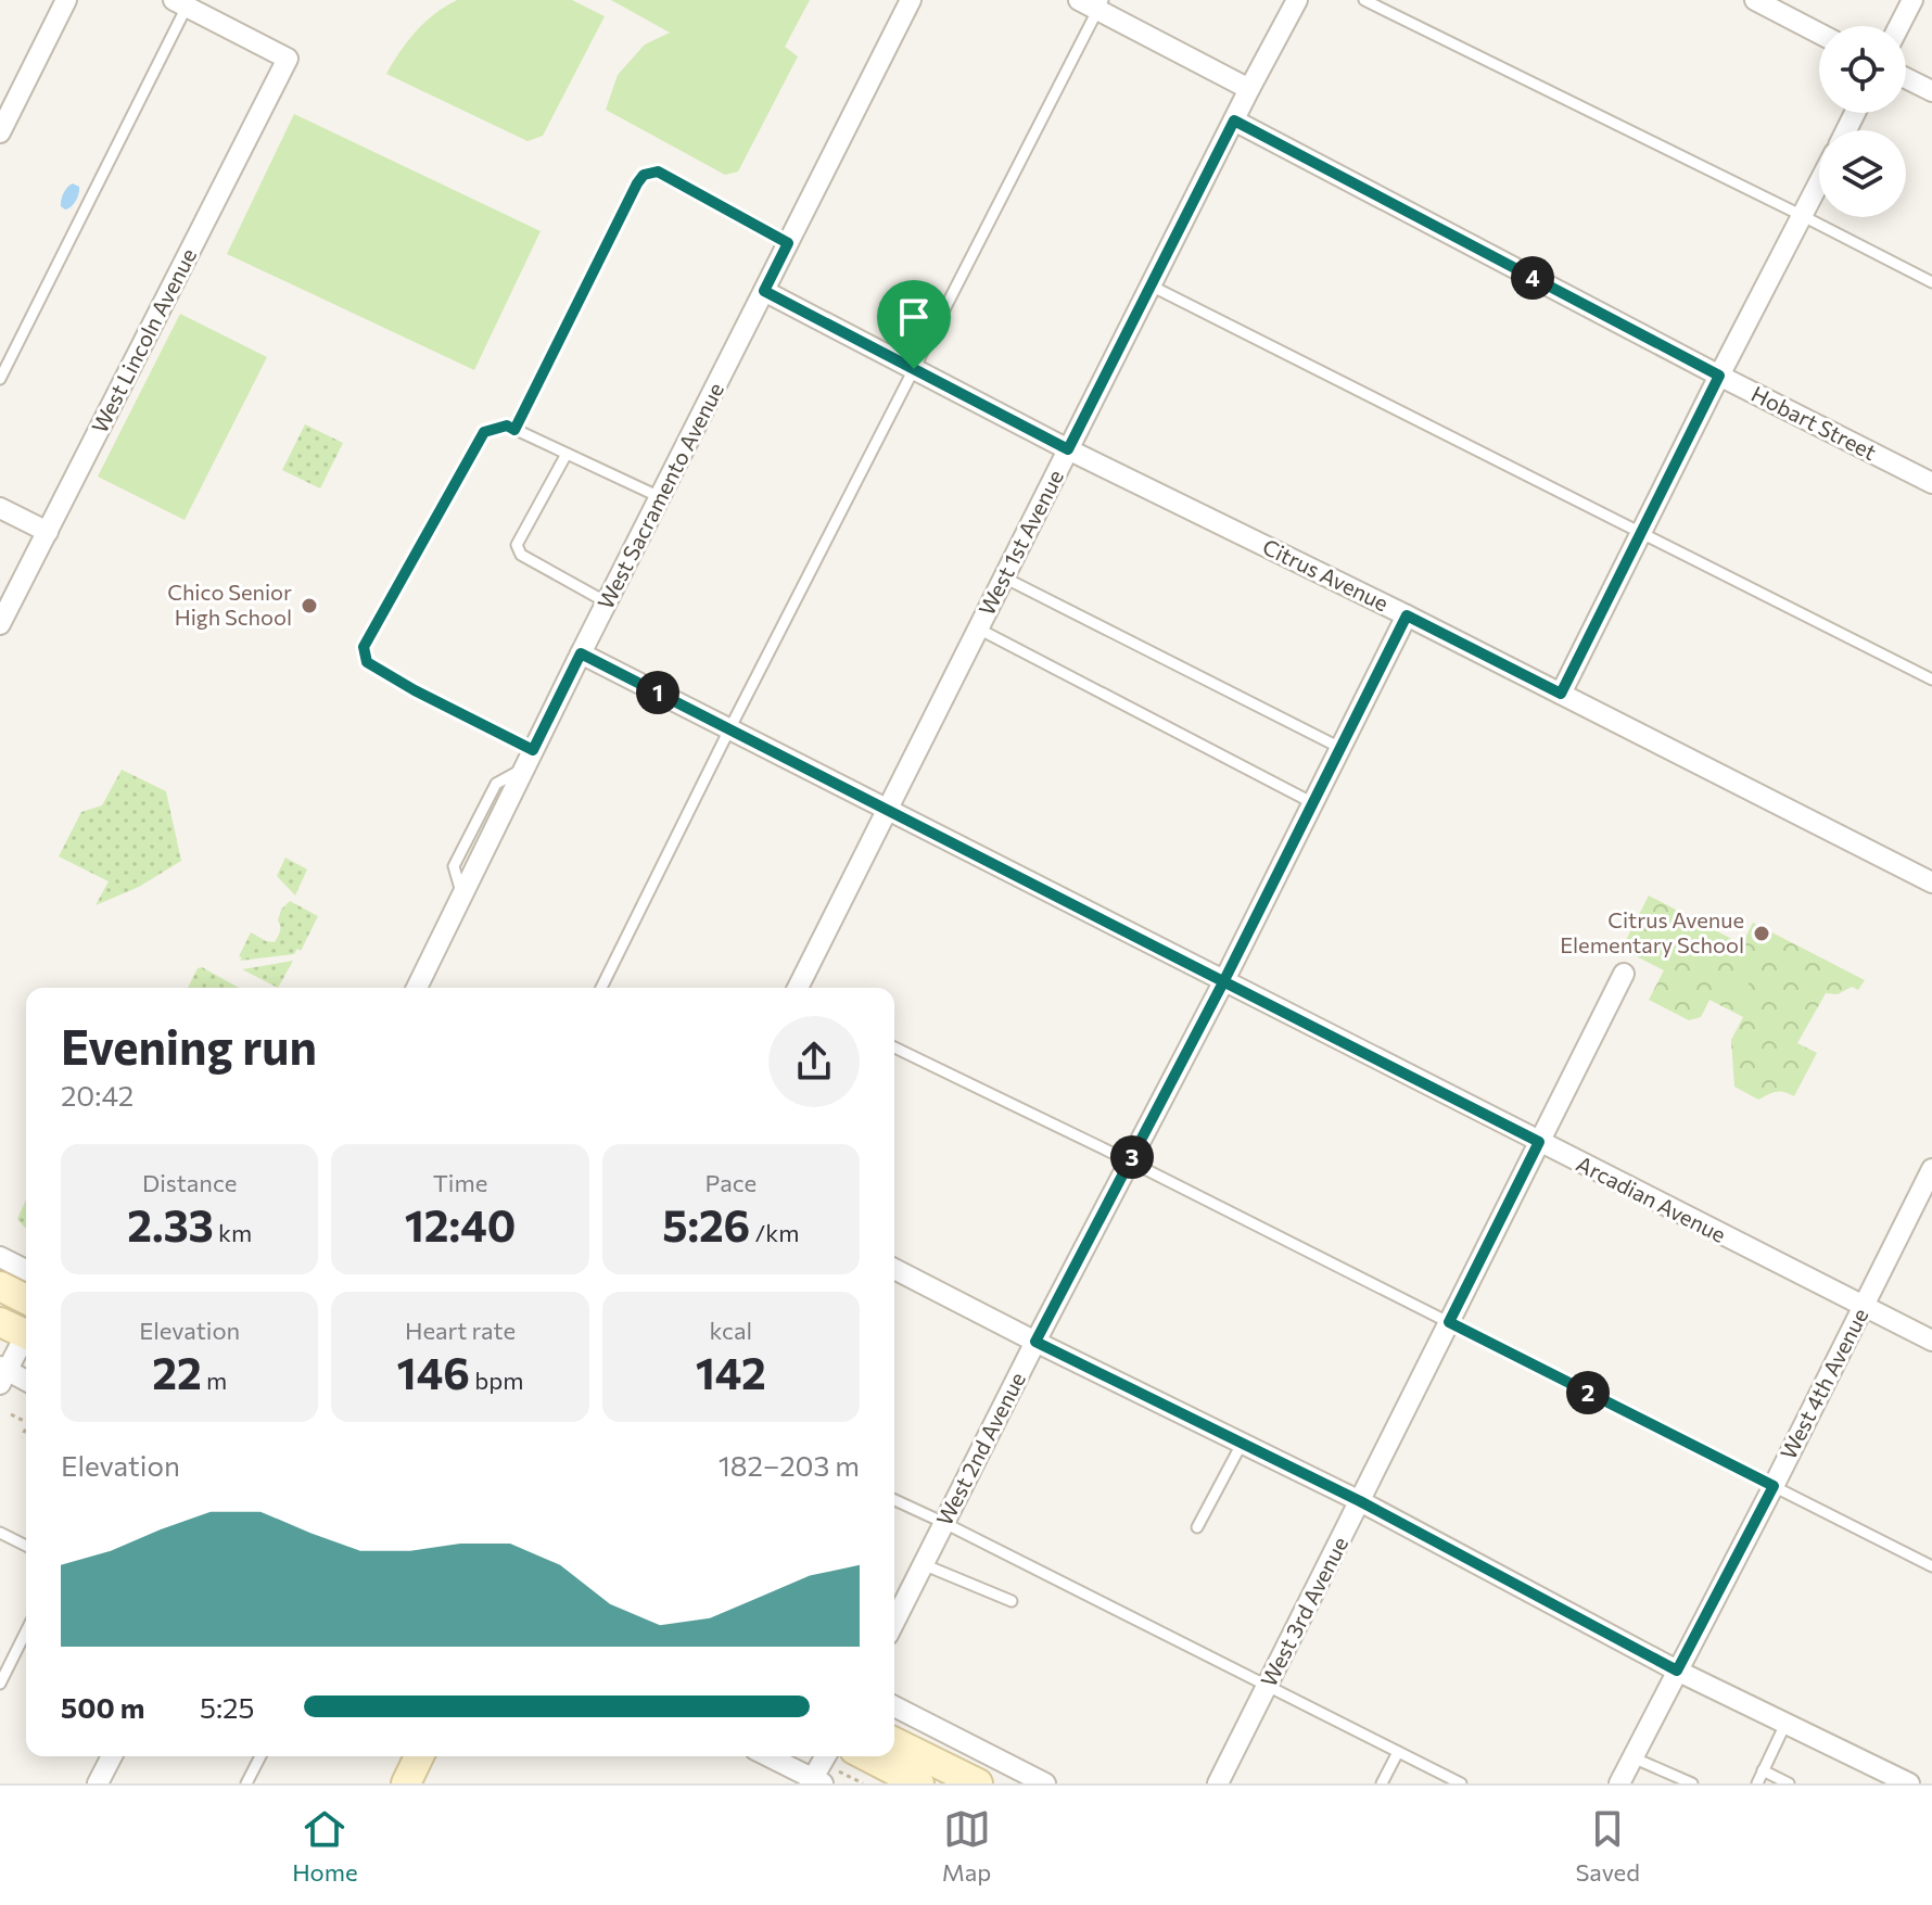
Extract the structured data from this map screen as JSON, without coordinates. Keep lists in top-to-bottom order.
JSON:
{
  "streets": {
    "street": [
      "West Lincoln Avenue",
      "Hobart Street",
      "West Sacramento Avenue",
      "West 1st Avenue",
      "Citrus Avenue",
      "Arcadian Avenue",
      "West 4th Avenue",
      "West 2nd Avenue",
      "West 3rd Avenue"
    ]
  },
  "crossings": [
    ["Hobart Street", "West 1st Avenue"],
    ["West Sacramento Avenue", "Citrus Avenue"],
    ["West Sacramento Avenue", "Arcadian Avenue"],
    ["West 1st Avenue", "Citrus Avenue"],
    ["West 1st Avenue", "Arcadian Avenue"],
    ["Citrus Avenue", "West 2nd Avenue"],
    ["Arcadian Avenue", "West 4th Avenue"],
    ["Arcadian Avenue", "West 2nd Avenue"],
    ["Arcadian Avenue", "West 3rd Avenue"]
  ],
  "places": ["Chico Senior High School", "Citrus Avenue Elementary School"],
  "page": {
    "pins": [
      "4",
      "1",
      "3",
      "2"
    ],
    "heading": ["Evening run", "20:42"],
    "stats": [
      ["Distance", "2.33 km"],
      ["Time", "12:40"],
      ["Pace", "5:26 /km"],
      ["Elevation", "22 m"],
      ["Heart rate", "146 bpm"],
      ["kcal", "142"]
    ],
    "chart": ["Elevation", "182–203 m"],
    "list": [
      {
        "name": "500 m",
        "note": "5:25"
      }
    ],
    "tabs": ["Home", "Map", "Saved"]
  }
}
